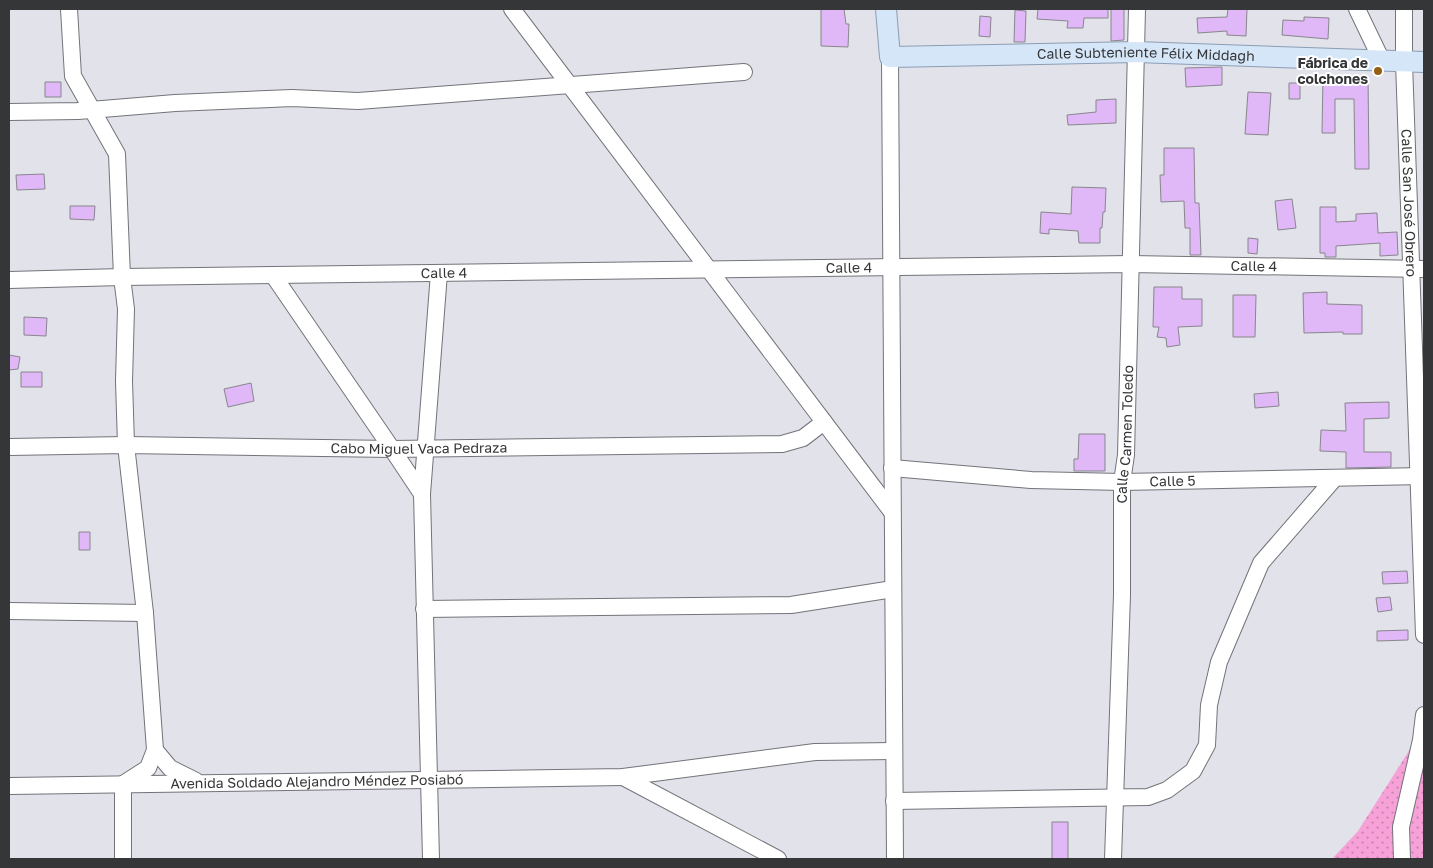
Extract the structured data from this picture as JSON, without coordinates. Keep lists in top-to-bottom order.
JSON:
{
  "streets": {
    "main road": ["Calle Subteniente Félix Middagh"],
    "street": [
      "Calle San José Obrero",
      "Calle 4",
      "Calle Carmen Toledo",
      "Cabo Miguel Vaca Pedraza",
      "Calle 5",
      "Avenida Soldado Alejandro Méndez Posiabó"
    ]
  },
  "crossings": [
    ["Calle Subteniente Félix Middagh", "Calle San José Obrero"],
    ["Calle Subteniente Félix Middagh", "Calle Carmen Toledo"],
    ["Calle San José Obrero", "Calle 4"],
    ["Calle San José Obrero", "Calle 5"],
    ["Calle 4", "Calle Carmen Toledo"],
    ["Calle Carmen Toledo", "Calle 5"]
  ],
  "places": ["Fábrica de colchones"]
}
